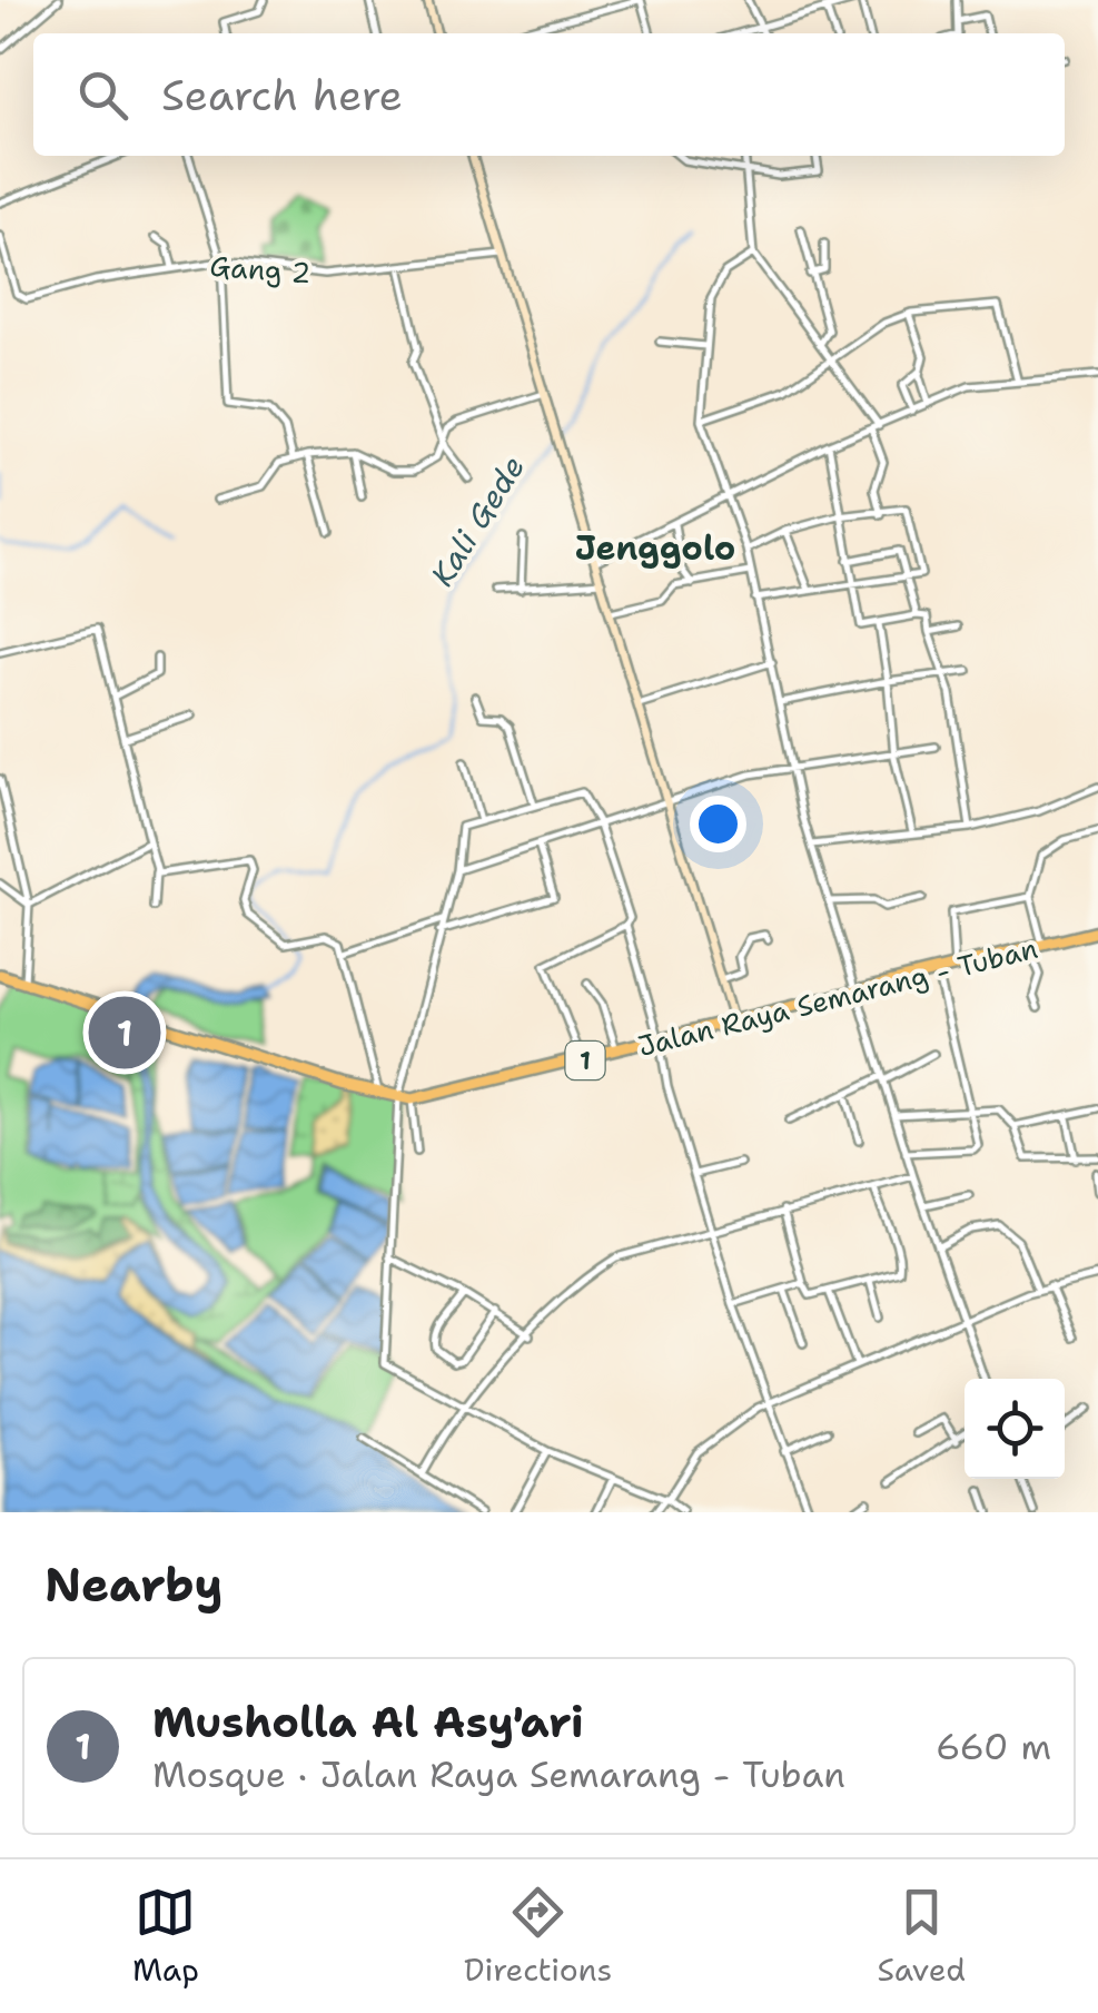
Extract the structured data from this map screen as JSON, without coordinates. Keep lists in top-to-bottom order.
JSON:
{
  "streets": {
    "highway": ["Jalan Raya Semarang - Tuban", "1"],
    "street": ["Gang 2"]
  },
  "districts": ["Jenggolo"],
  "water": ["Kali Gede"],
  "page": {
    "search": "Search here",
    "pins": "1",
    "heading": "Nearby",
    "list": [
      {
        "mark": "1",
        "name": "Musholla Al Asy'ari",
        "note": "Mosque · Jalan Raya Semarang - Tuban",
        "value": "660 m"
      }
    ],
    "nav": ["Map", "Directions", "Saved"]
  }
}
